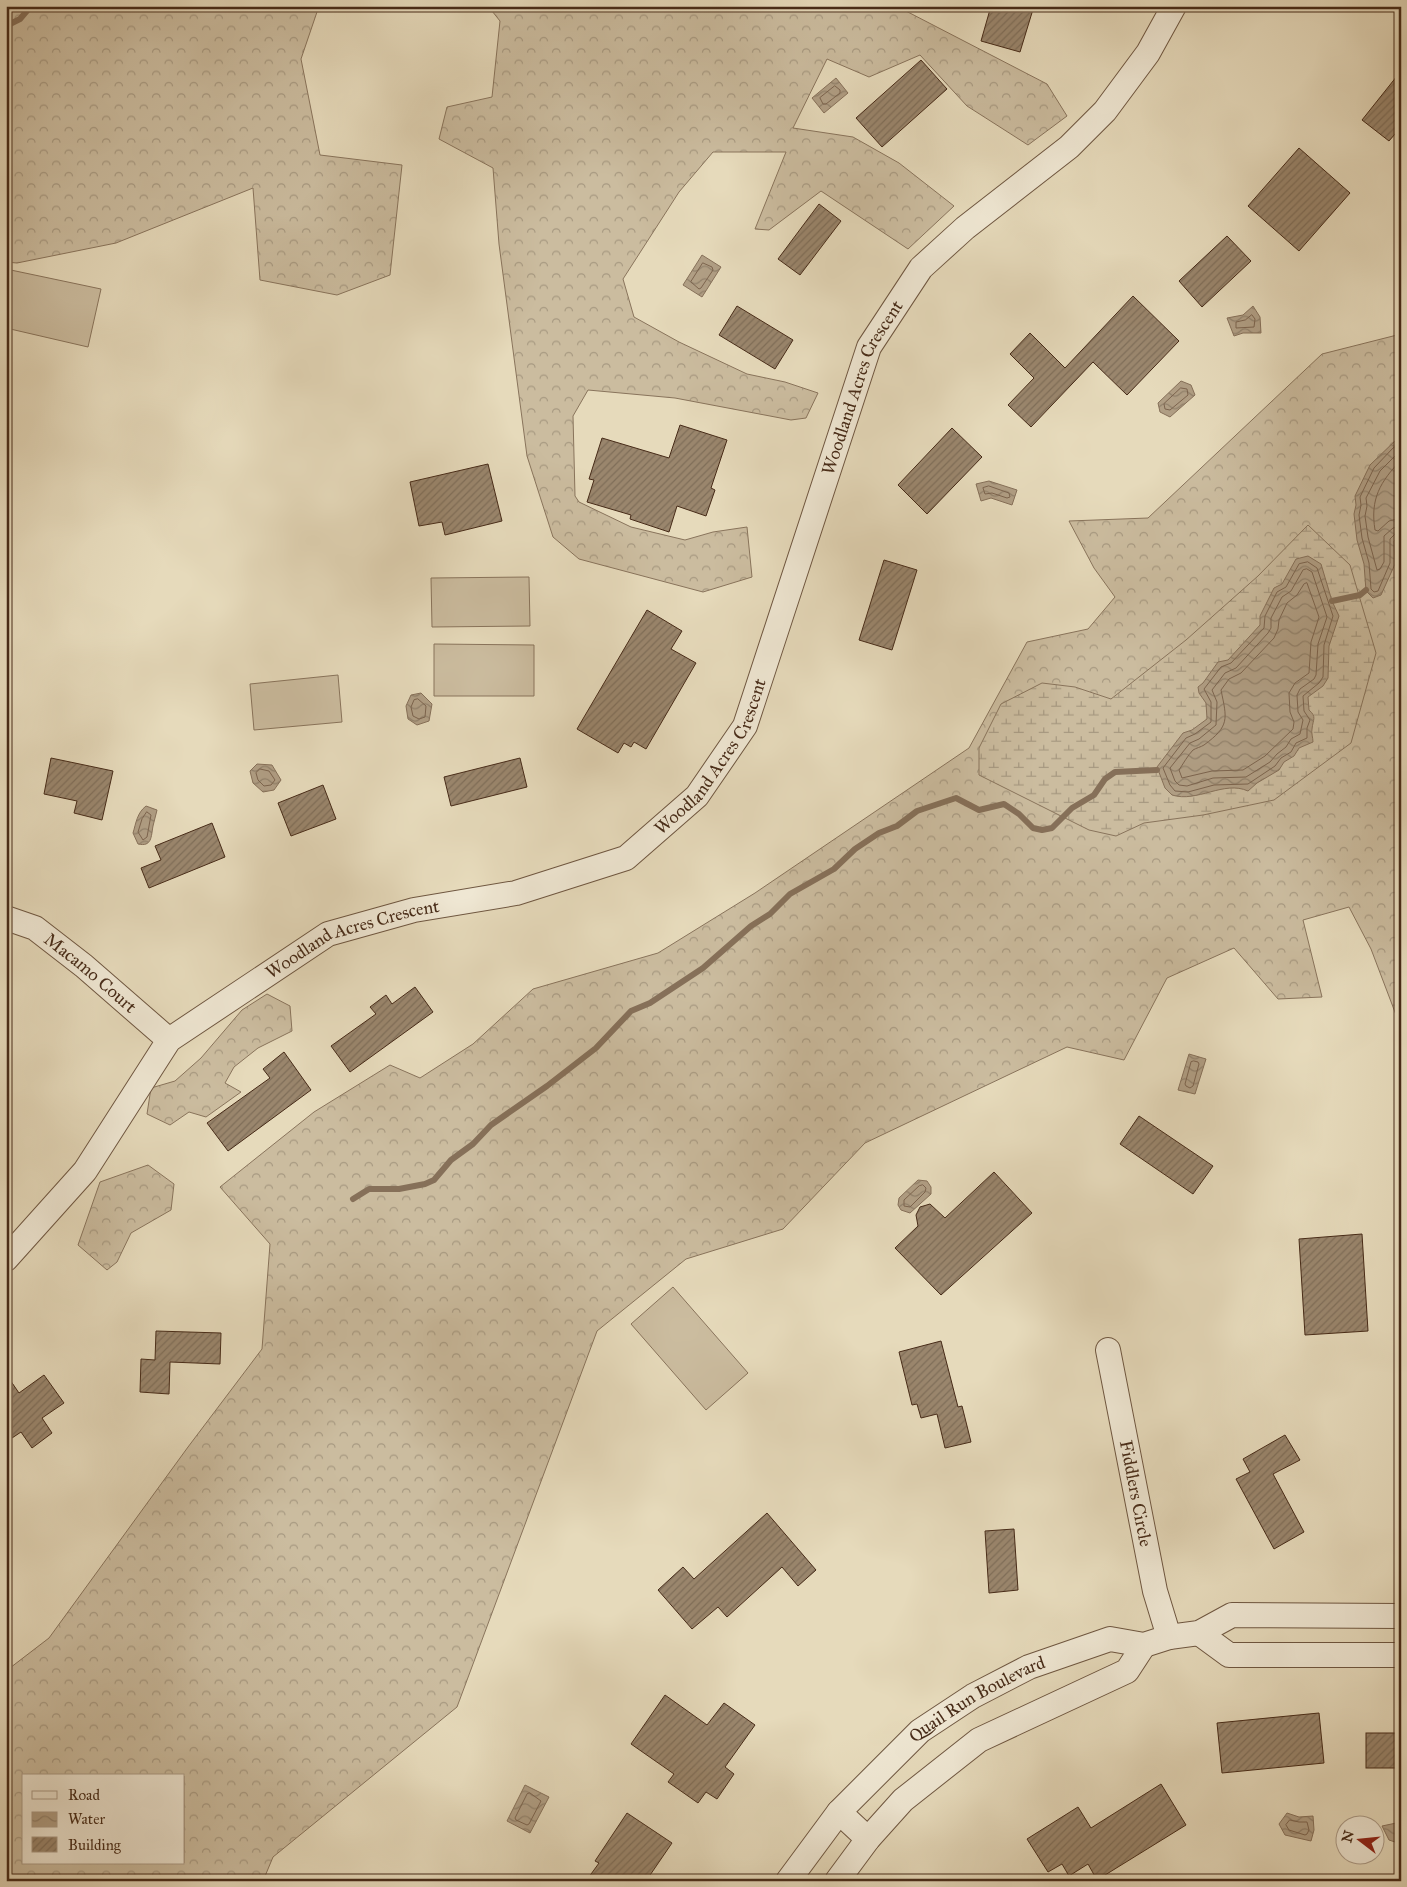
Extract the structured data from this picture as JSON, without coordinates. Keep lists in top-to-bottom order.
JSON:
{
  "streets": {
    "street": [
      "Woodland Acres Crescent",
      "Macamo Court",
      "Fiddlers Circle",
      "Quail Run Boulevard"
    ]
  },
  "crossings": [
    ["Woodland Acres Crescent", "Macamo Court"],
    ["Fiddlers Circle", "Quail Run Boulevard"]
  ],
  "legend": ["Road", "Water", "Building"],
  "north": "left"
}
